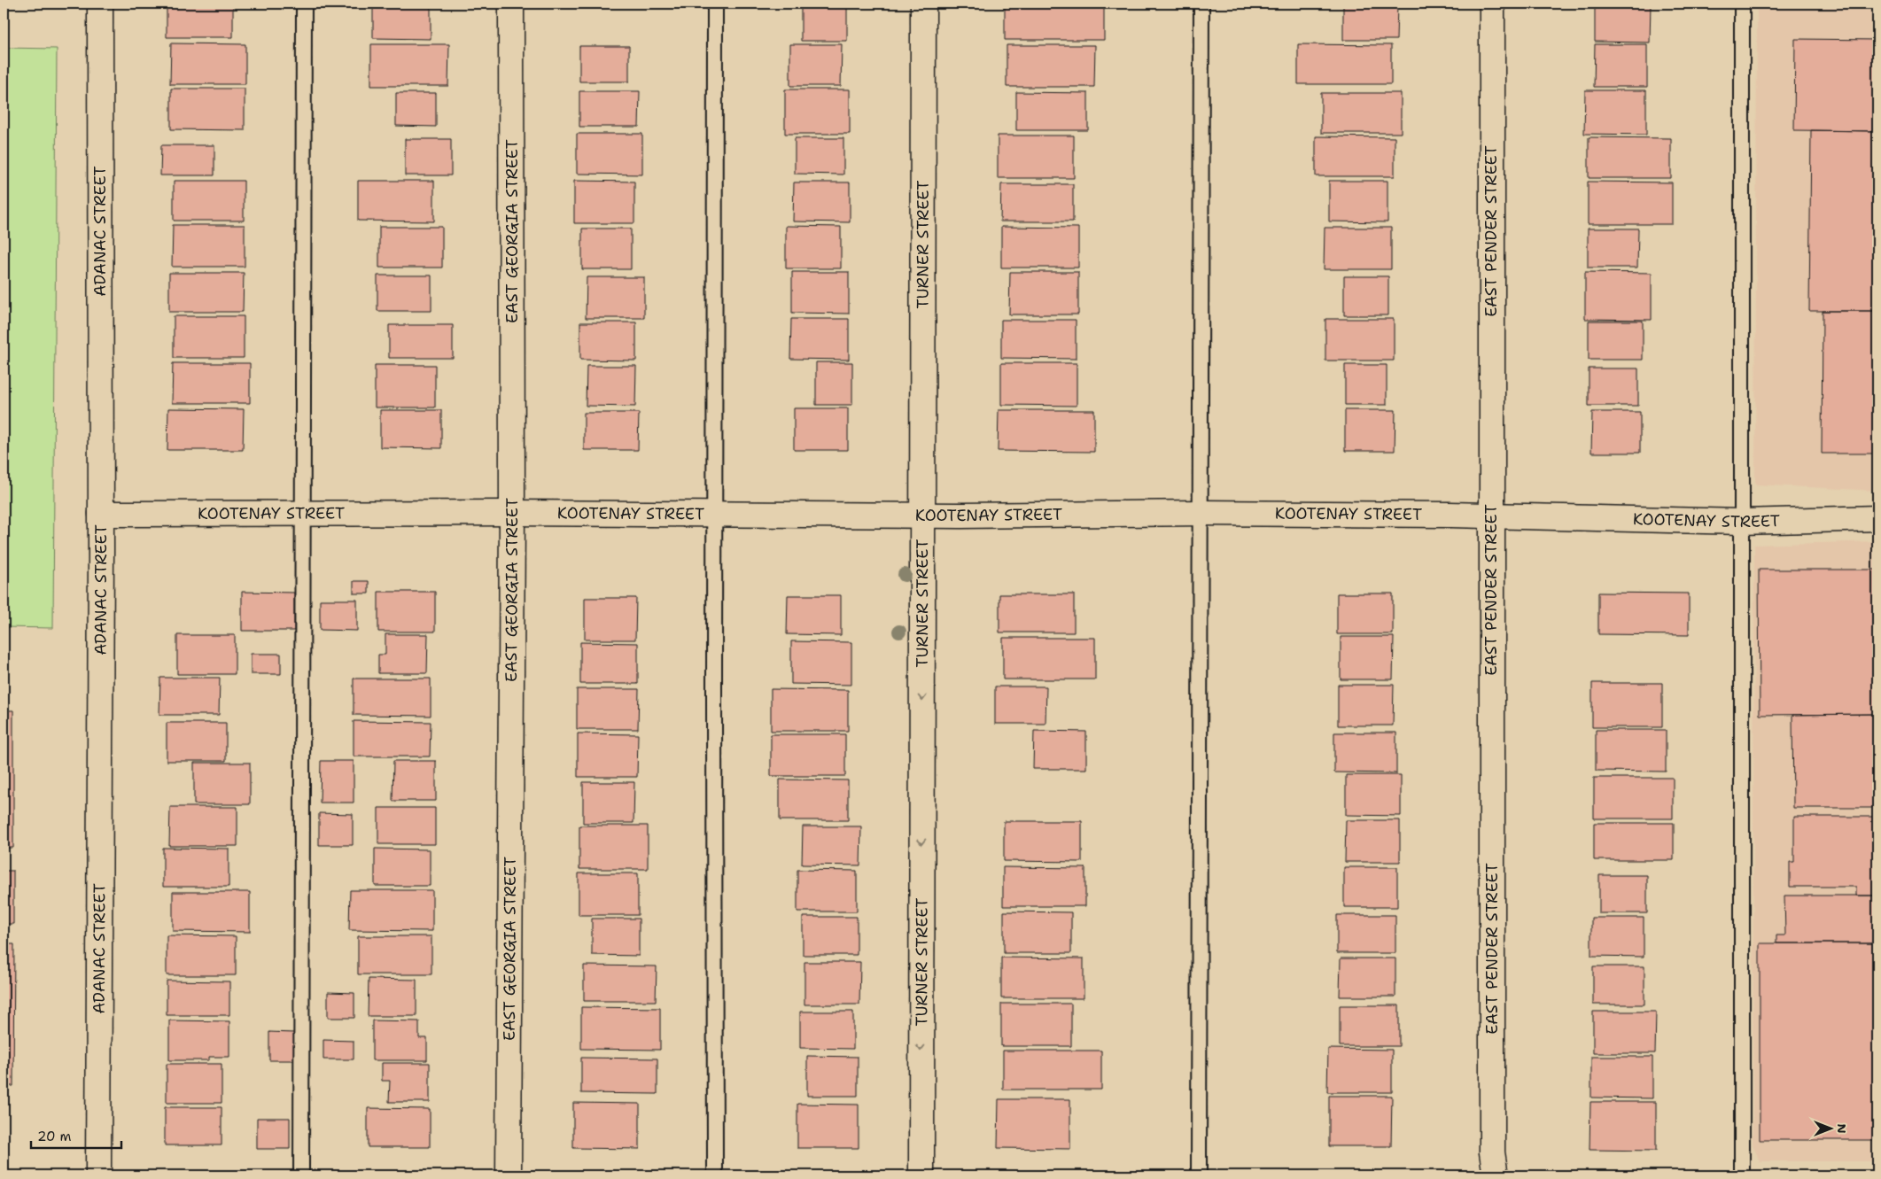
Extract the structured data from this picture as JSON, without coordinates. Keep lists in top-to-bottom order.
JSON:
{
  "streets": {
    "street": [
      "ADANAC STREET",
      "EAST GEORGIA STREET",
      "EAST PENDER STREET",
      "TURNER STREET",
      "KOOTENAY STREET"
    ]
  },
  "crossings": [
    ["ADANAC STREET", "KOOTENAY STREET"],
    ["EAST GEORGIA STREET", "KOOTENAY STREET"],
    ["EAST PENDER STREET", "KOOTENAY STREET"],
    ["TURNER STREET", "KOOTENAY STREET"]
  ],
  "one_way": ["TURNER STREET"],
  "scale_bar": "20 m",
  "north": "right"
}
